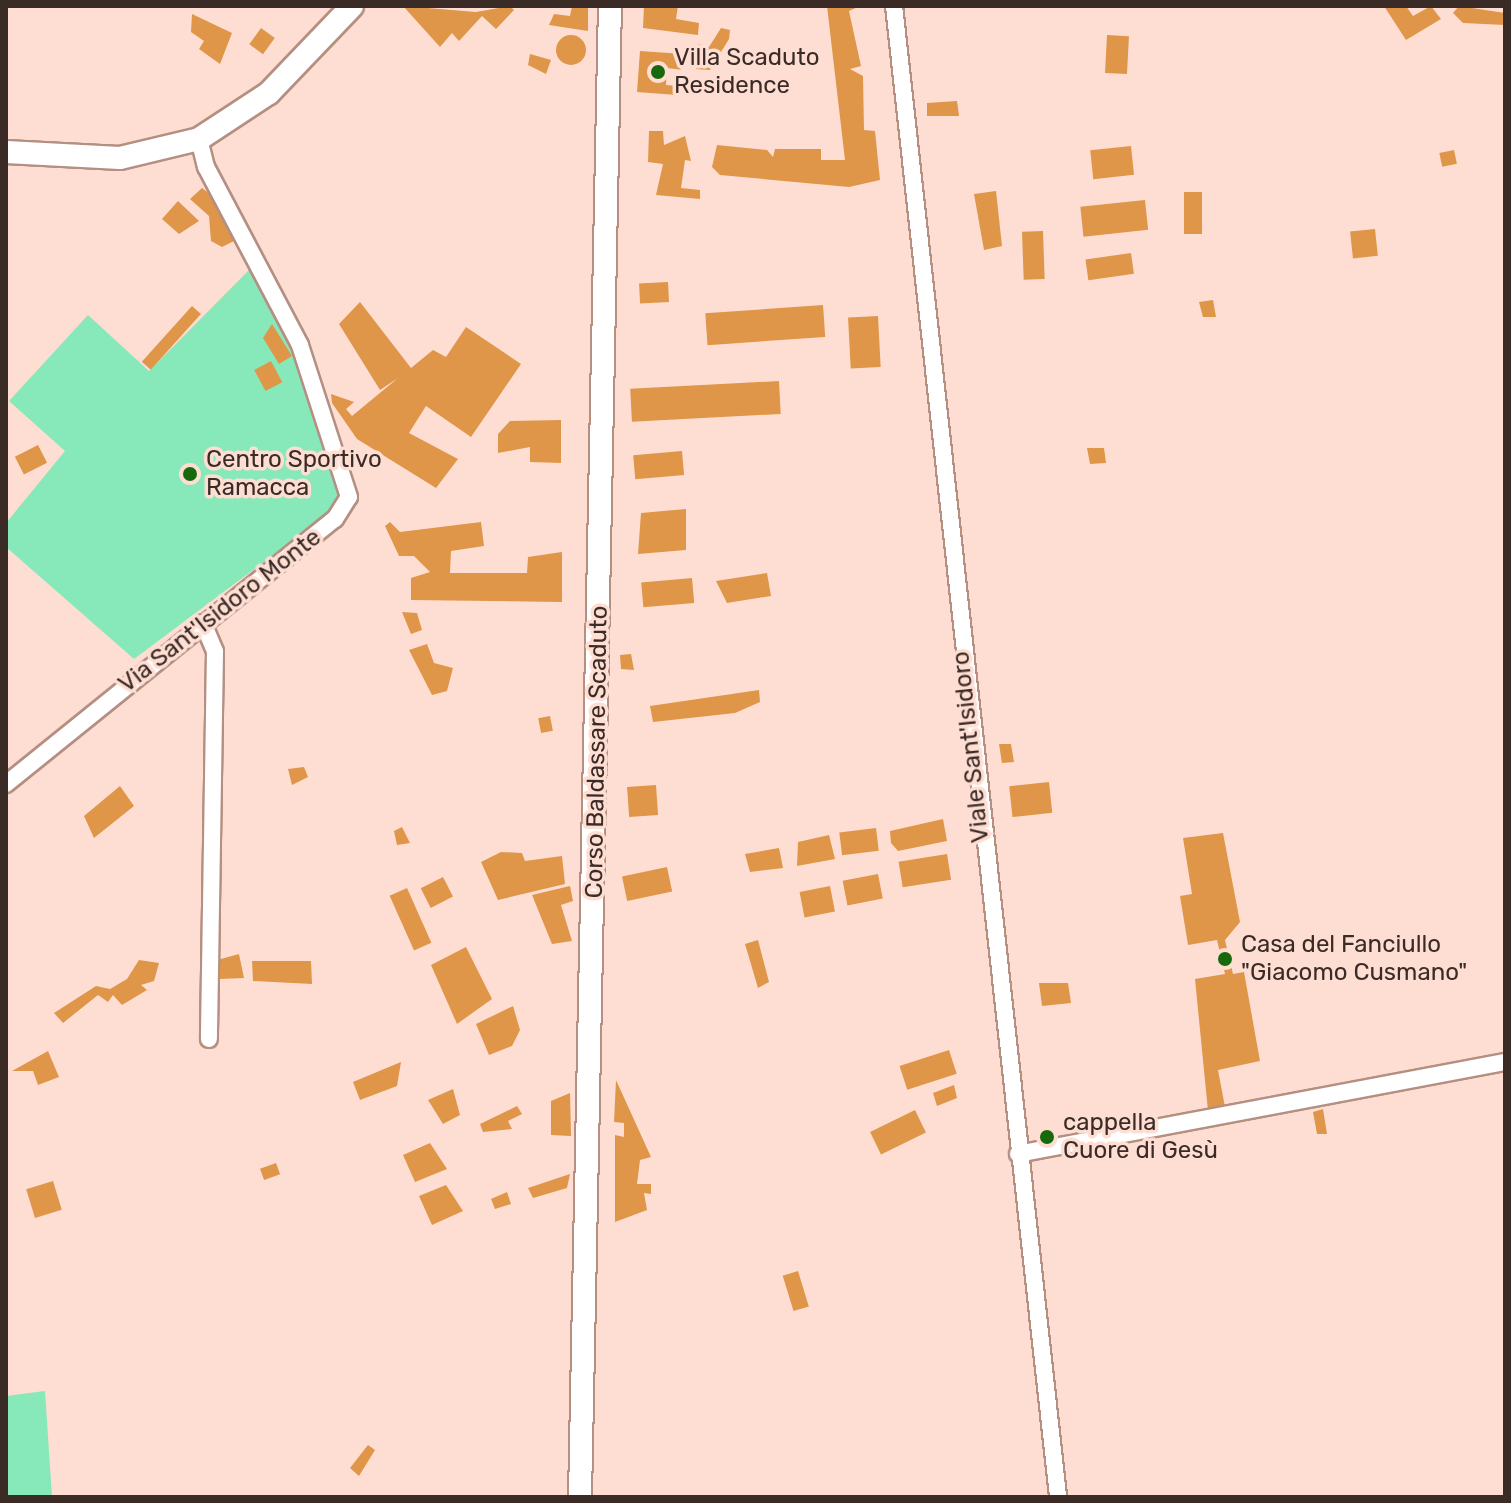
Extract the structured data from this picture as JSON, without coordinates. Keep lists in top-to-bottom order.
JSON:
{
  "streets": {
    "street": ["Via Sant'Isidoro Monte", "Viale Sant'Isidoro", "Corso Baldassare Scaduto"]
  },
  "places": [
    "Villa Scaduto Residence",
    "Centro Sportivo Ramacca",
    "Casa del Fanciullo \"Giacomo Cusmano\"",
    "cappella Cuore di Gesù"
  ]
}
